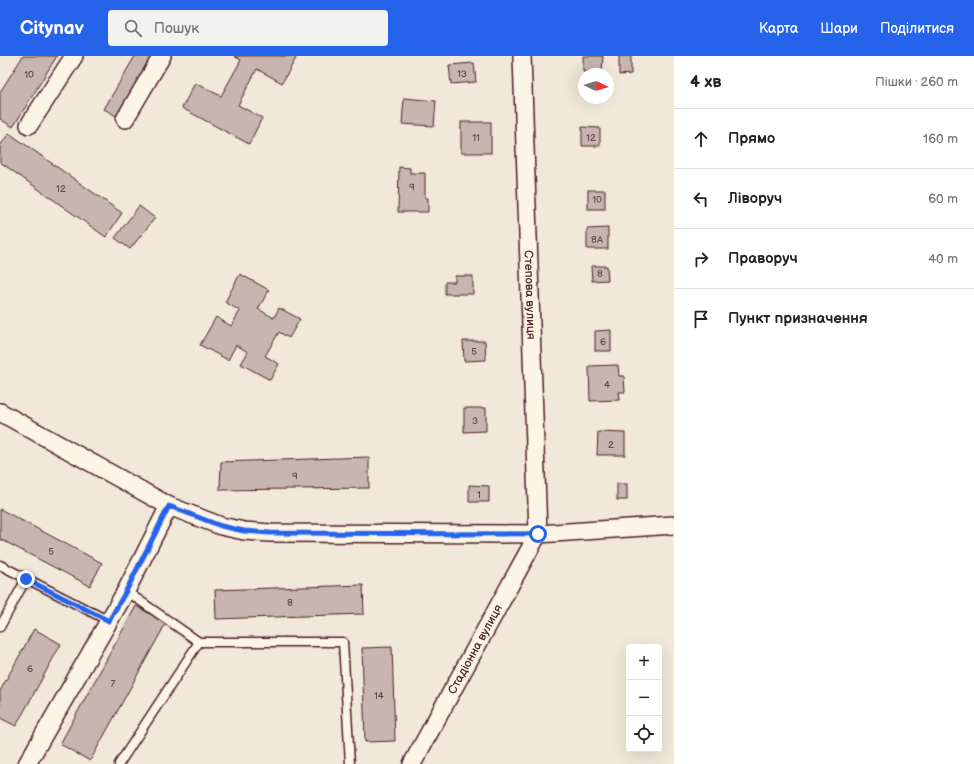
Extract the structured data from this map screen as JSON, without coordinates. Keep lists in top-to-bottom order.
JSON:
{
  "streets": {
    "street": ["Степова вулиця", "Стадіонна вулиця"]
  },
  "crossings": [
    ["Степова вулиця", "Стадіонна вулиця"]
  ],
  "house_numbers": [
    "13",
    "10",
    "11",
    "12",
    "9",
    "12",
    "10",
    "8А",
    "8",
    "6",
    "5",
    "4",
    "3",
    "2",
    "9",
    "1",
    "5",
    "8",
    "6",
    "7",
    "14"
  ],
  "north": "right",
  "page": {
    "header": "Citynav",
    "search": "Пошук",
    "nav": ["Карта", "Шари", "Поділитися"],
    "heading": ["4 хв", "Пішки · 260 m"],
    "list": [
      ["Прямо", "160 m"],
      ["Ліворуч", "60 m"],
      ["Праворуч", "40 m"],
      "Пункт призначення"
    ],
    "map_buttons": ["+", "−"]
  }
}
